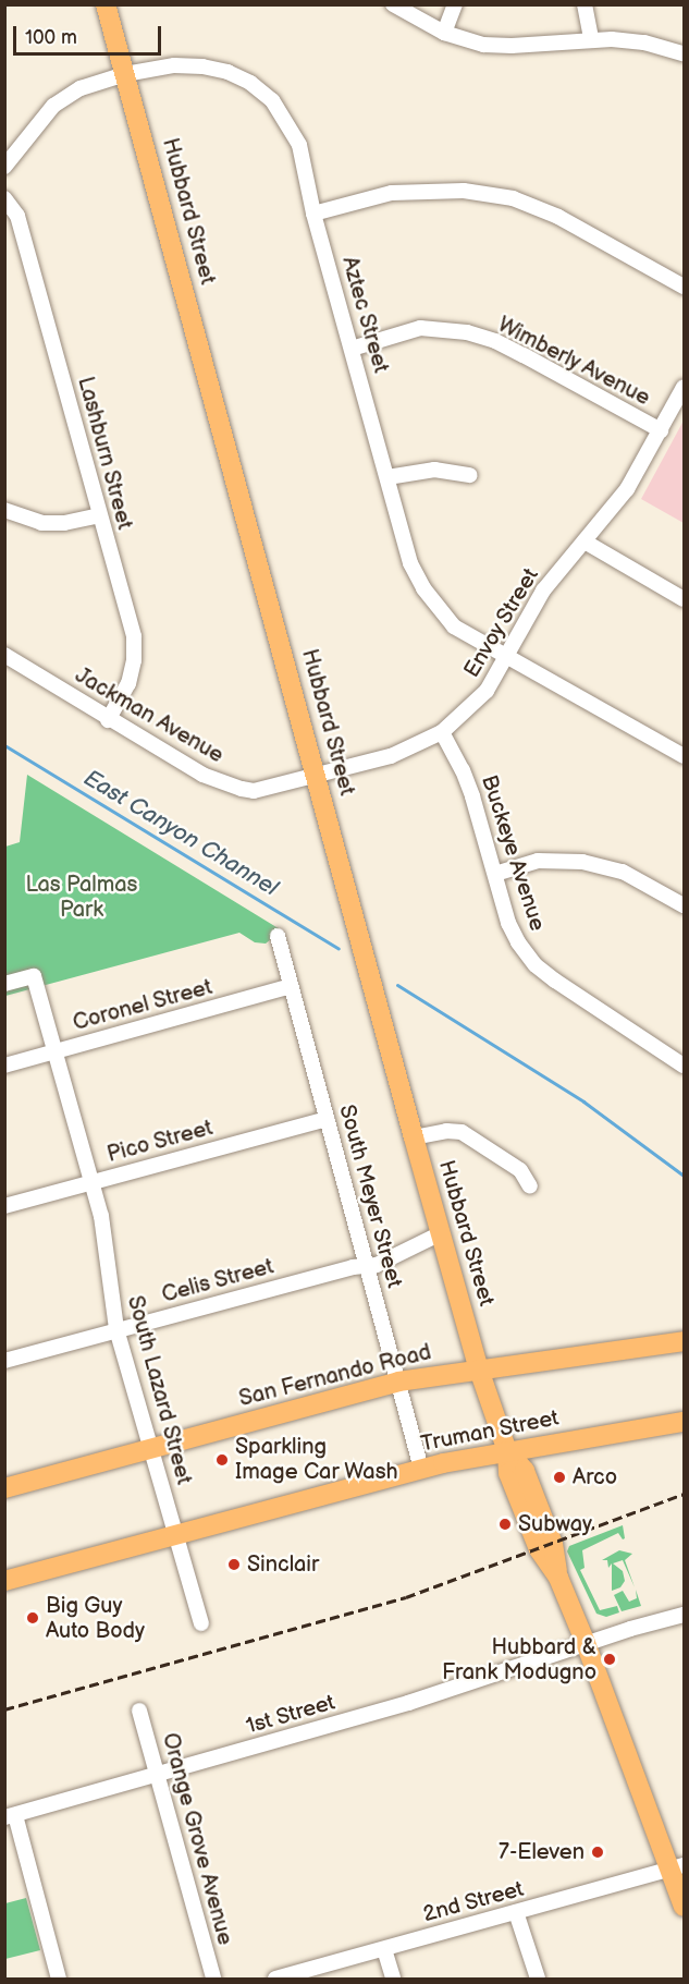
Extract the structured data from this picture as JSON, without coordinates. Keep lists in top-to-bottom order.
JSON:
{
  "streets": {
    "main road": ["Hubbard Street", "San Fernando Road", "Truman Street"],
    "street": [
      "Aztec Street",
      "Wimberly Avenue",
      "Lashburn Street",
      "Envoy Street",
      "Jackman Avenue",
      "Buckeye Avenue",
      "Coronel Street",
      "Pico Street",
      "South Meyer Street",
      "Celis Street",
      "South Lazard Street",
      "1st Street",
      "Orange Grove Avenue",
      "2nd Street"
    ]
  },
  "crossings": [
    ["Hubbard Street", "Aztec Street"],
    ["Hubbard Street", "Envoy Street"],
    ["Hubbard Street", "Jackman Avenue"],
    ["Hubbard Street", "Celis Street"],
    ["Hubbard Street", "San Fernando Road"],
    ["Hubbard Street", "Truman Street"],
    ["Hubbard Street", "1st Street"],
    ["Hubbard Street", "2nd Street"],
    ["Aztec Street", "Wimberly Avenue"],
    ["Aztec Street", "Envoy Street"],
    ["Wimberly Avenue", "Envoy Street"],
    ["Lashburn Street", "Jackman Avenue"],
    ["Envoy Street", "Jackman Avenue"],
    ["Envoy Street", "Buckeye Avenue"],
    ["Coronel Street", "South Meyer Street"],
    ["Coronel Street", "South Lazard Street"],
    ["Pico Street", "South Meyer Street"],
    ["Pico Street", "South Lazard Street"],
    ["South Meyer Street", "Celis Street"],
    ["South Meyer Street", "San Fernando Road"],
    ["South Meyer Street", "Truman Street"],
    ["Celis Street", "South Lazard Street"],
    ["San Fernando Road", "South Lazard Street"],
    ["South Lazard Street", "Truman Street"],
    ["1st Street", "Orange Grove Avenue"]
  ],
  "water": ["East Canyon Channel"],
  "parks": ["Las Palmas Park"],
  "places": [
    "Sparkling Image Car Wash",
    "Arco",
    "Subway",
    "Sinclair",
    "Big Guy Auto Body",
    "Hubbard & Frank Modugno",
    "7-Eleven"
  ],
  "scale_bar": "100 m"
}
